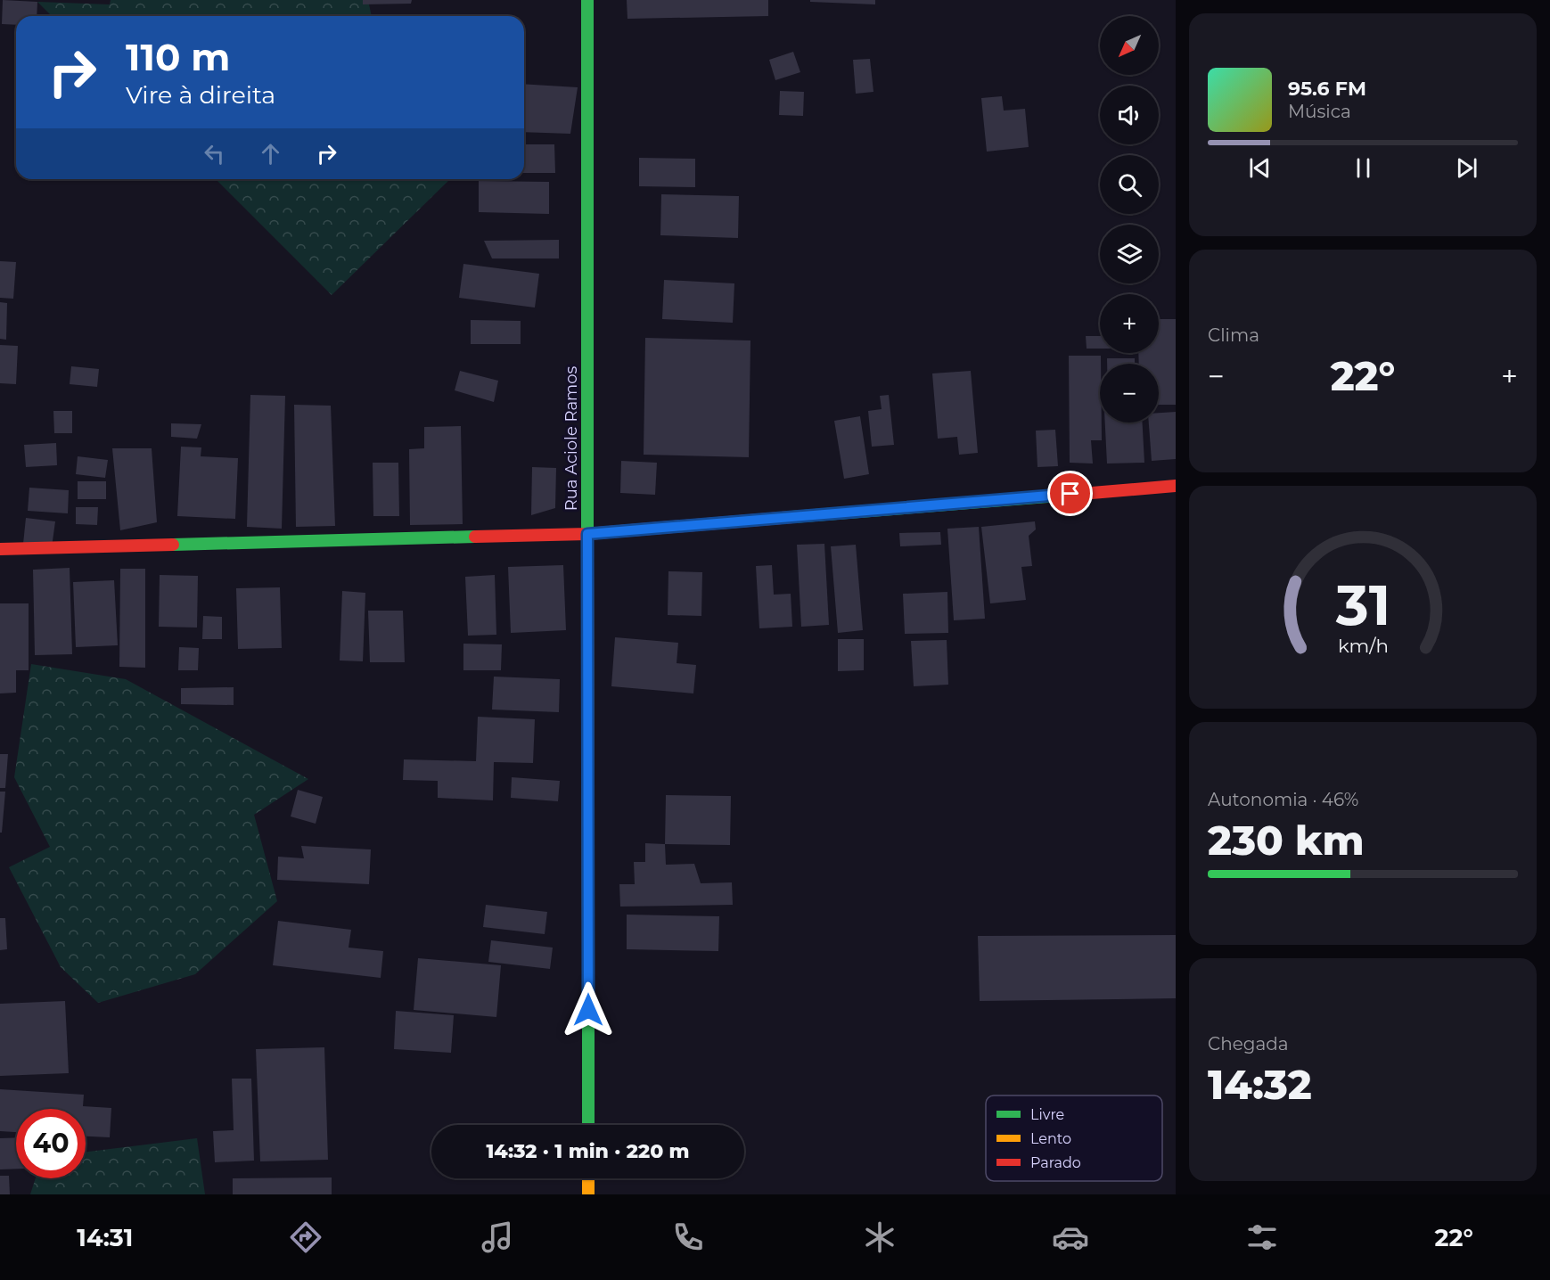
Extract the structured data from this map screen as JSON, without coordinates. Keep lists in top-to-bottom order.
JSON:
{
  "streets": {
    "street": ["Rua Aciole Ramos"]
  },
  "legend": ["Livre", "Lento", "Parado"],
  "north": "bottom left",
  "page": {
    "map_buttons": ["+", "−"],
    "turn": ["110 m", "Vire à direita"],
    "song": ["95.6 FM", "Música"],
    "tile": [
      "Clima",
      ["Autonomia · 46%", "230 km"],
      ["Chegada", "14:32"]
    ],
    "heat": ["−", "22°", "+"],
    "limit": "40",
    "trip": "14:32 · 1 min · 220 m",
    "tabs": ["14:31", "22°"],
    "gauge": ["31", "km/h"]
  }
}
